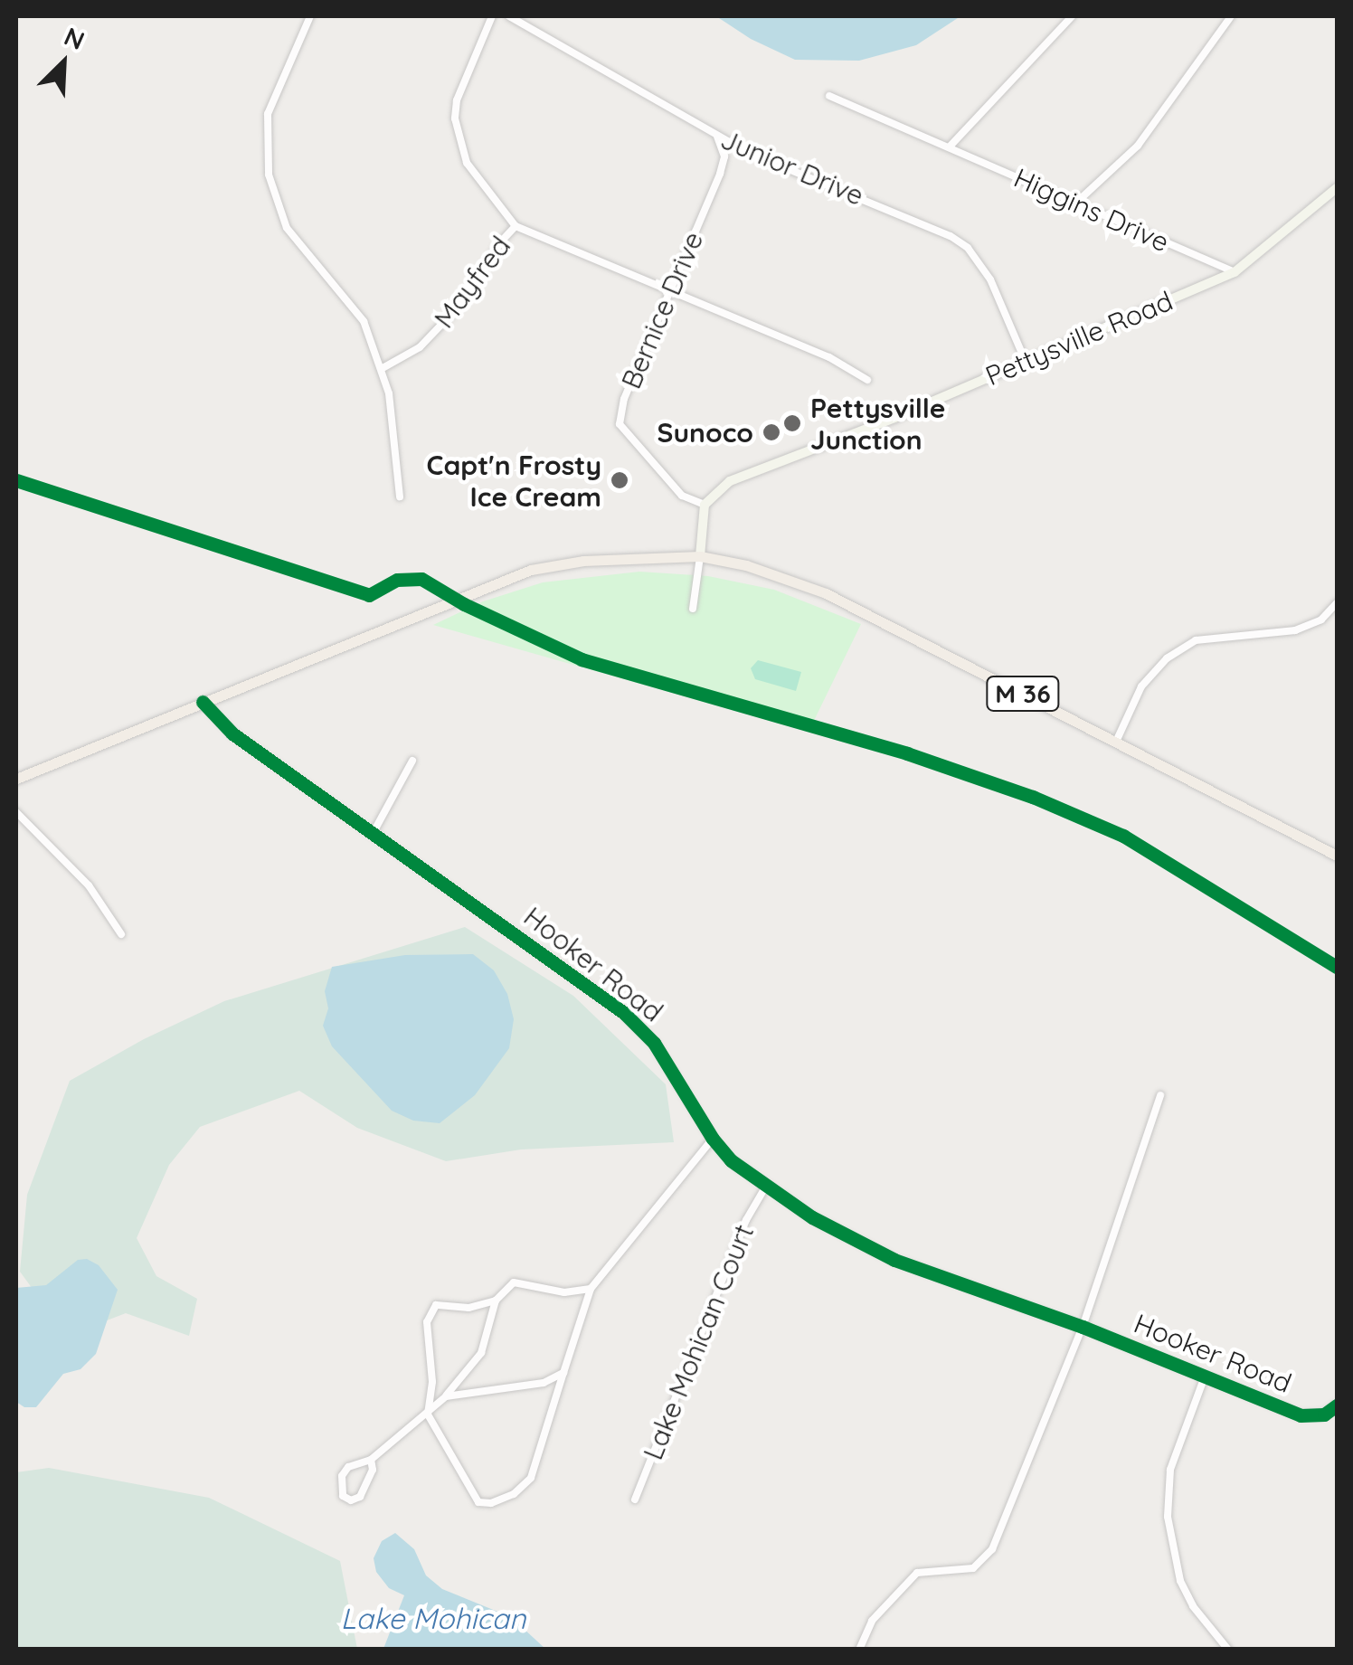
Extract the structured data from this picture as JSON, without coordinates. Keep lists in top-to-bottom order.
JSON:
{
  "streets": {
    "main road": ["Pettysville Road", "M 36"],
    "street": [
      "Junior Drive",
      "Higgins Drive",
      "Mayfred",
      "Bernice Drive",
      "Hooker Road",
      "Lake Mohican Court"
    ]
  },
  "crossings": [
    ["Junior Drive", "Bernice Drive"],
    ["Junior Drive", "Pettysville Road"],
    ["Higgins Drive", "Pettysville Road"],
    ["Bernice Drive", "Pettysville Road"],
    ["M 36", "Hooker Road"],
    ["Hooker Road", "Lake Mohican Court"]
  ],
  "water": ["Lake Mohican"],
  "places": ["Pettysville Junction", "Sunoco", "Capt'n Frosty Ice Cream"],
  "north": "top right"
}
